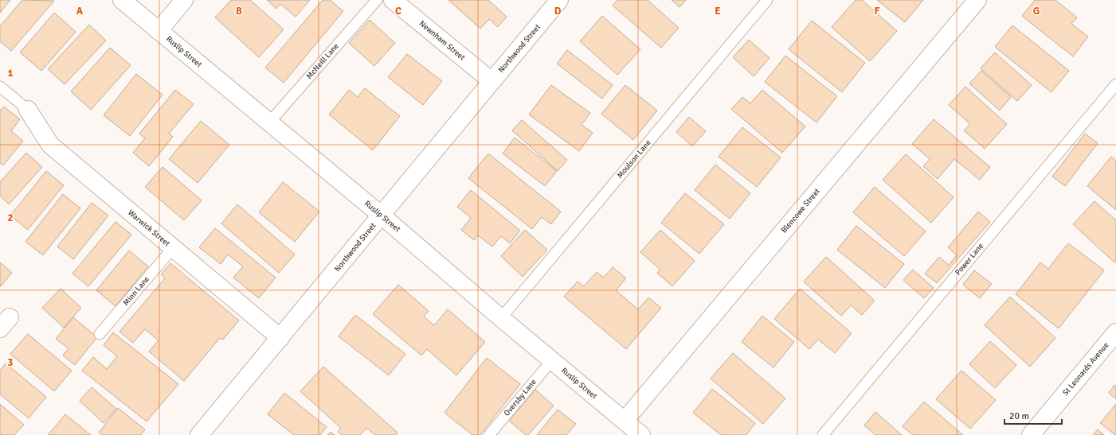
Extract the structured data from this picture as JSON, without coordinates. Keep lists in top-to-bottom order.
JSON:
{
  "streets": {
    "street": [
      "Newnham Street",
      "Northwood Street",
      "Ruslip Street",
      "Blencowe Street",
      "Warwick Street",
      "St Leonards Avenue"
    ],
    "lane": [
      "McNeill Lane",
      "Moulson Lane",
      "Power Lane",
      "Minn Lane",
      "Oversby Lane"
    ]
  },
  "crossings": [
    ["Newnham Street", "Northwood Street"],
    ["Northwood Street", "Ruslip Street"],
    ["Northwood Street", "Warwick Street"],
    ["Ruslip Street", "McNeill Lane"],
    ["Ruslip Street", "Moulson Lane"],
    ["Ruslip Street", "Blencowe Street"],
    ["Ruslip Street", "Oversby Lane"],
    ["Warwick Street", "Minn Lane"]
  ],
  "scale_bar": "20 m",
  "grid": {
    "columns": [
      "A",
      "B",
      "C",
      "D",
      "E",
      "F",
      "G"
    ],
    "rows": ["1", "2", "3"]
  }
}
